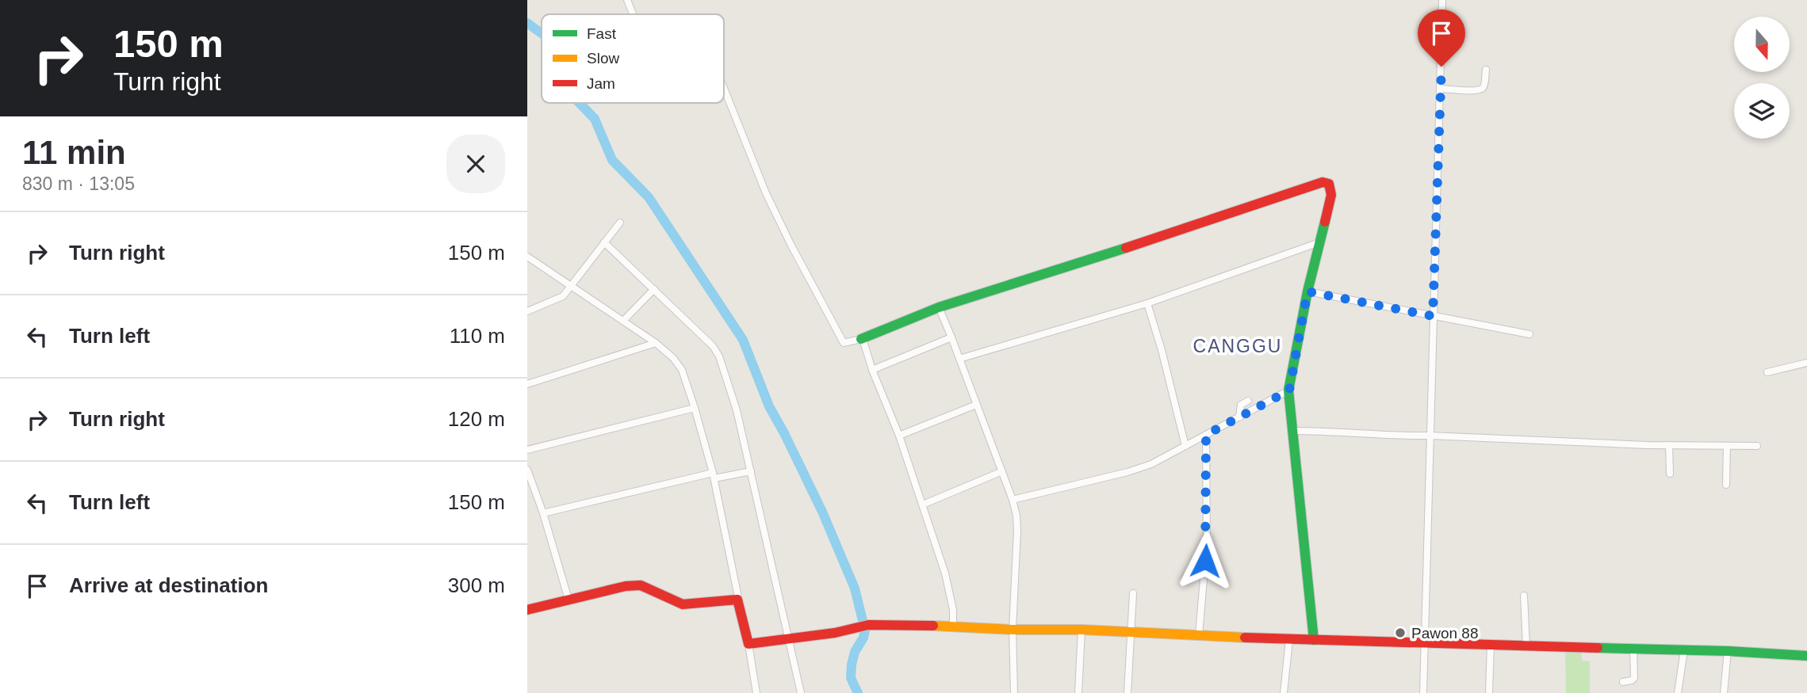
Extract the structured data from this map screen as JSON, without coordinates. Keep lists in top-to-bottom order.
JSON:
{
  "districts": ["CANGGU"],
  "places": ["Pawon 88"],
  "legend": ["Fast", "Slow", "Jam"],
  "north": "bottom",
  "page": {
    "turn": ["150 m", "Turn right"],
    "heading": ["11 min", "830 m · 13:05"],
    "list": [
      {
        "name": "Turn right",
        "value": "150 m"
      },
      {
        "name": "Turn left",
        "value": "110 m"
      },
      {
        "name": "Turn right",
        "value": "120 m"
      },
      {
        "name": "Turn left",
        "value": "150 m"
      },
      {
        "name": "Arrive at destination",
        "value": "300 m"
      }
    ]
  }
}
